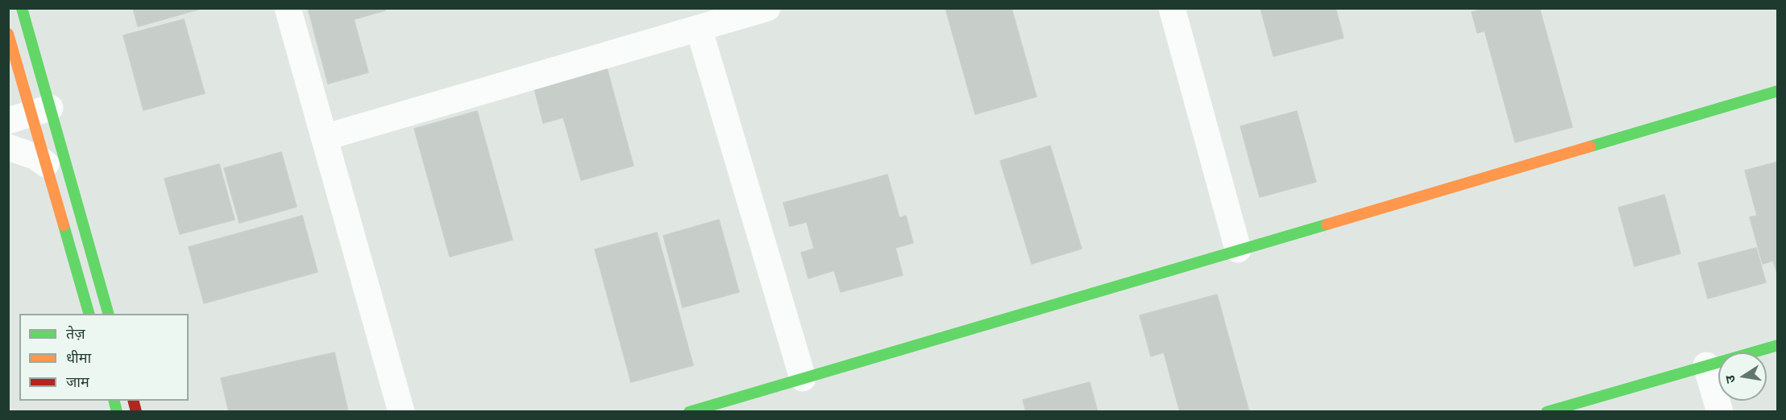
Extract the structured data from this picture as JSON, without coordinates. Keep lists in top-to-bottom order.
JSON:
{
  "legend": ["तेज़", "धीमा", "जाम"],
  "north": "left"
}
